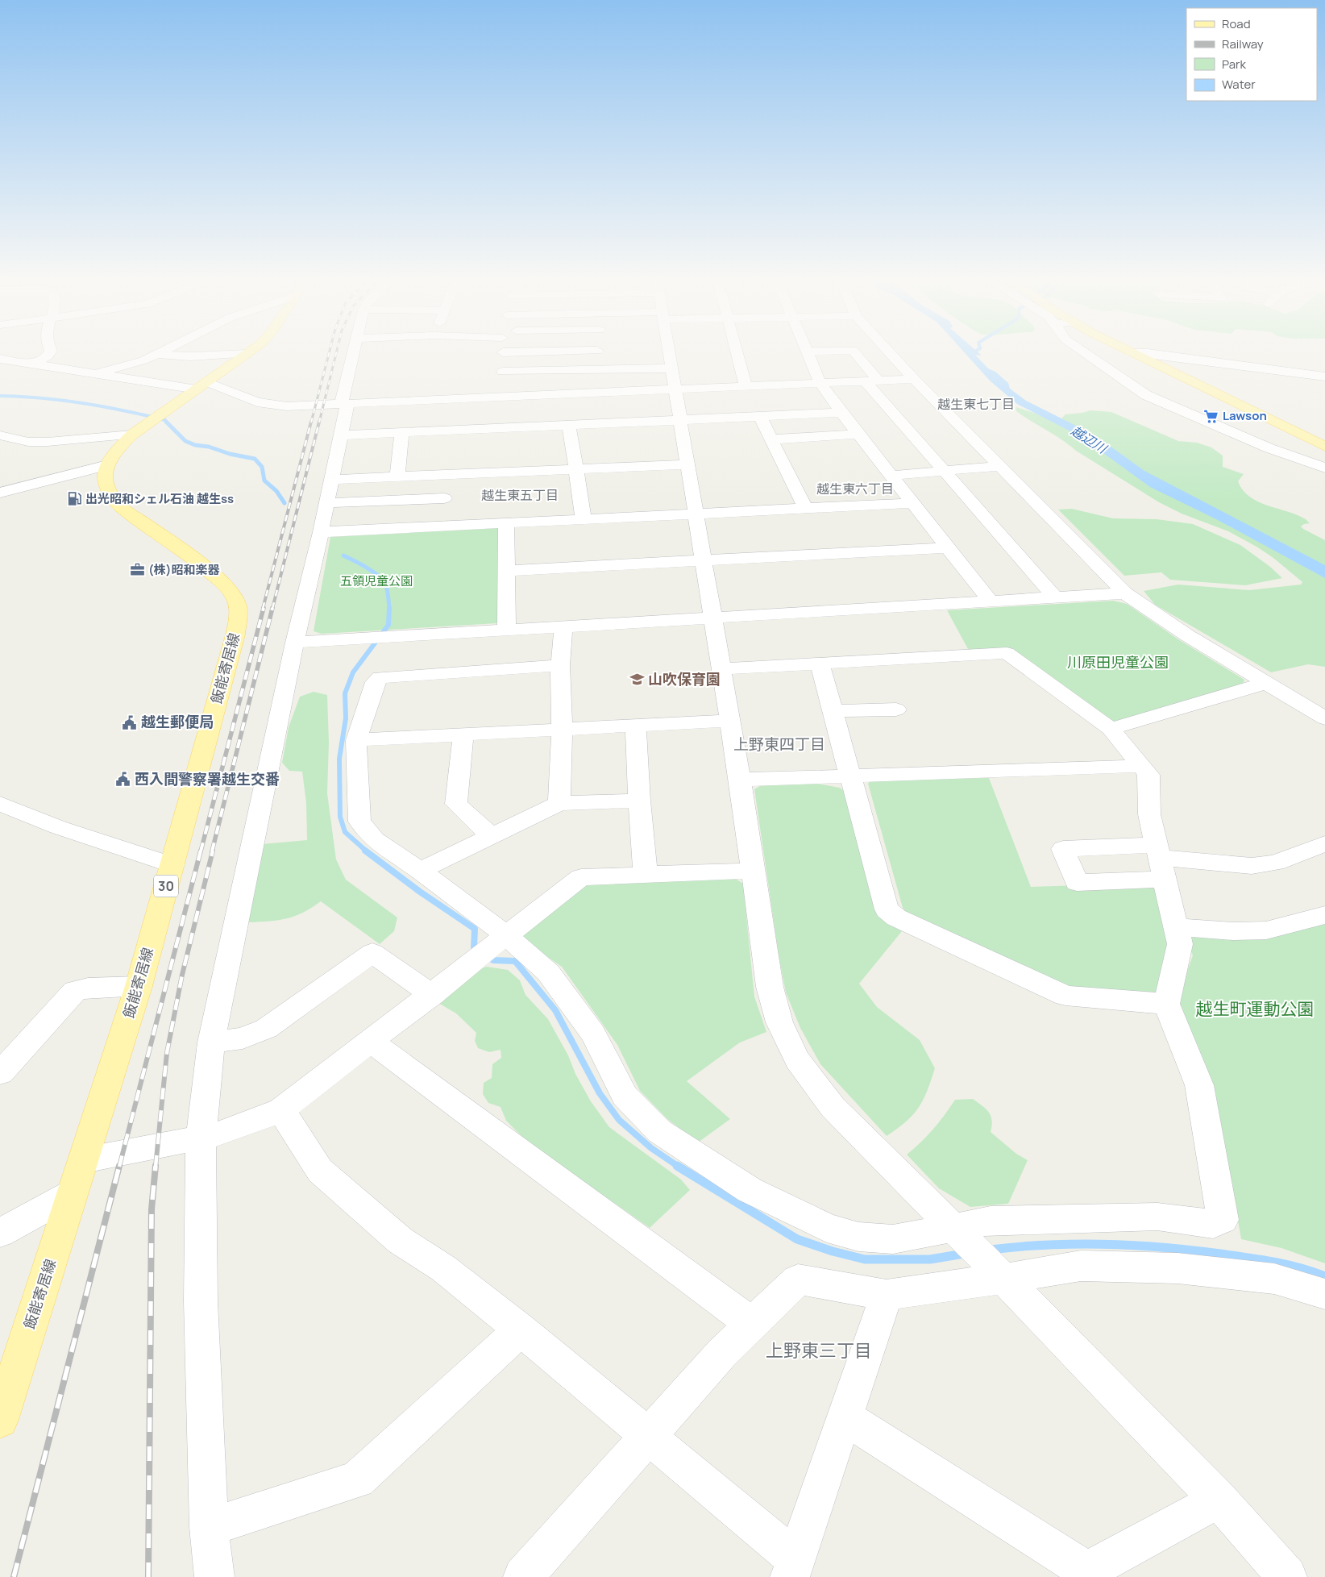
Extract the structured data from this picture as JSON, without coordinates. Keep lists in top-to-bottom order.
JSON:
{
  "streets": {
    "main road": ["飯能寄居線", "30"]
  },
  "districts": [
    "越生東七丁目",
    "越生東六丁目",
    "越生東五丁目",
    "上野東四丁目",
    "上野東三丁目"
  ],
  "water": ["越辺川"],
  "parks": ["五領児童公園", "川原田児童公園", "越生町運動公園"],
  "places": {
    "supermarket": ["Lawson"],
    "fuel station": ["出光昭和シェル石油 越生ss"],
    "office": ["(株)昭和楽器"],
    "school or university": ["山吹保育園"],
    "public building": ["越生郵便局", "西入間警察署越生交番"]
  },
  "legend": [
    "Road",
    "Railway",
    "Park",
    "Water"
  ]
}
